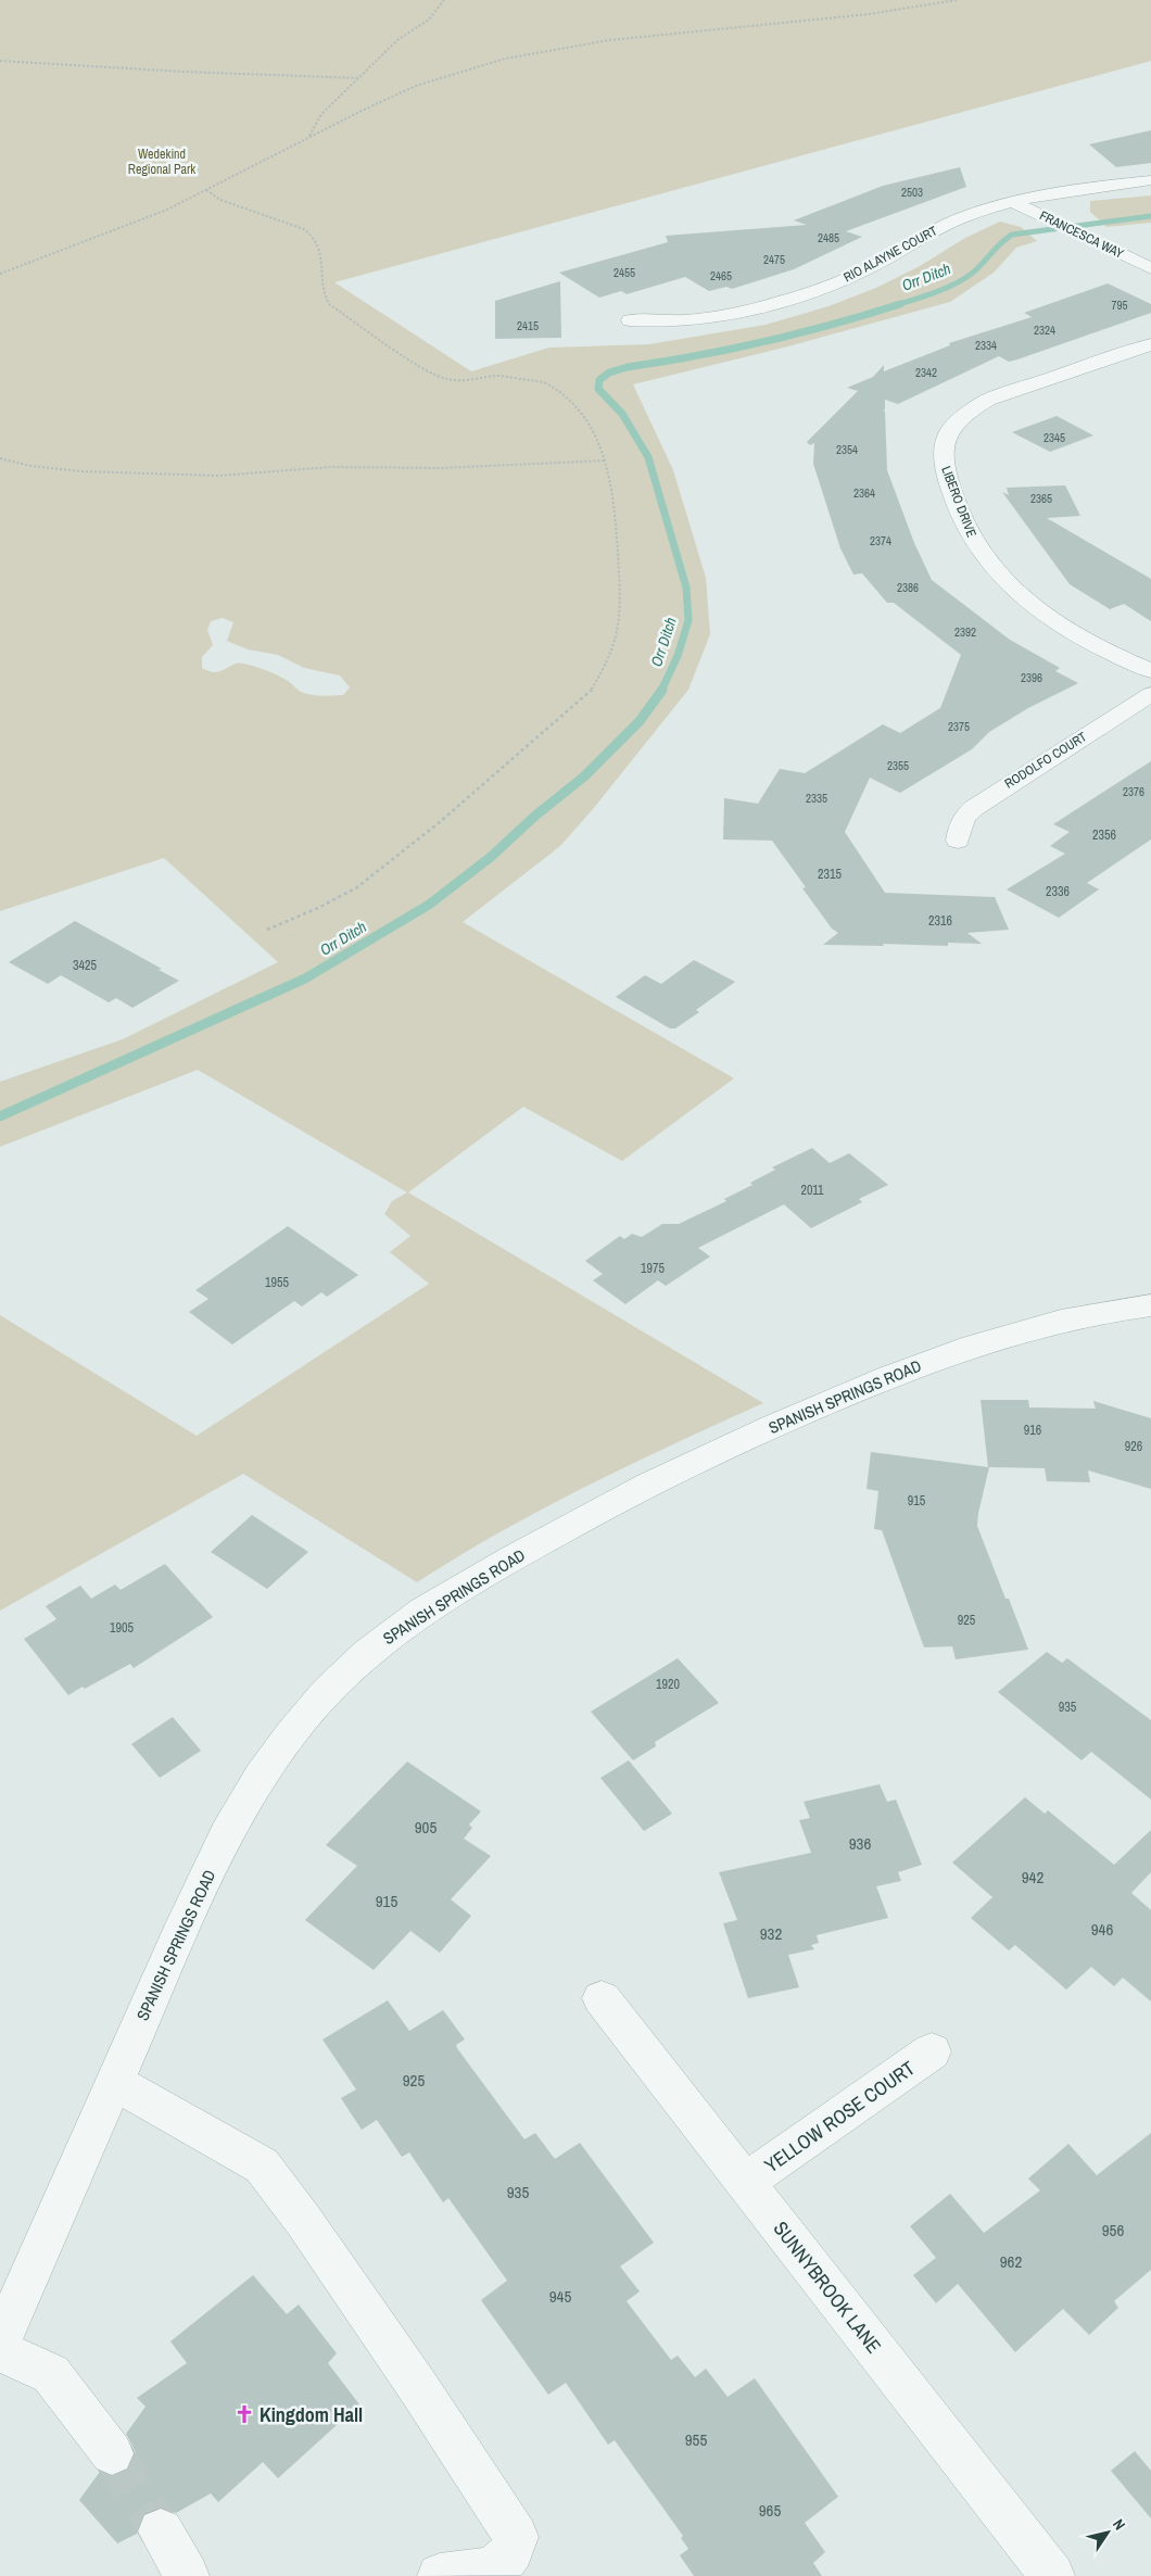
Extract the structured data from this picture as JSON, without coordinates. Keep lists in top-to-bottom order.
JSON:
{
  "streets": {
    "street": [
      "FRANCESCA WAY",
      "RIO ALAYNE COURT",
      "LIBERO DRIVE",
      "RODOLFO COURT",
      "SPANISH SPRINGS ROAD",
      "YELLOW ROSE COURT",
      "SUNNYBROOK LANE"
    ]
  },
  "crossings": [
    ["FRANCESCA WAY", "RIO ALAYNE COURT"],
    ["YELLOW ROSE COURT", "SUNNYBROOK LANE"]
  ],
  "water": ["Orr Ditch"],
  "parks": ["Wedekind Regional Park"],
  "places": {
    "church": ["Kingdom Hall"]
  },
  "house_numbers": [
    "2503",
    "2485",
    "2475",
    "2455",
    "2465",
    "795",
    "2415",
    "2324",
    "2334",
    "2342",
    "2345",
    "2354",
    "2364",
    "2365",
    "2374",
    "2386",
    "2392",
    "2396",
    "2375",
    "2355",
    "2376",
    "2335",
    "2356",
    "2315",
    "2336",
    "2316",
    "3425",
    "2011",
    "1975",
    "1955",
    "916",
    "926",
    "915",
    "925",
    "1905",
    "1920",
    "935",
    "905",
    "936",
    "942",
    "915",
    "946",
    "932",
    "925",
    "935",
    "956",
    "962",
    "945",
    "955",
    "965"
  ],
  "north": "top right"
}
